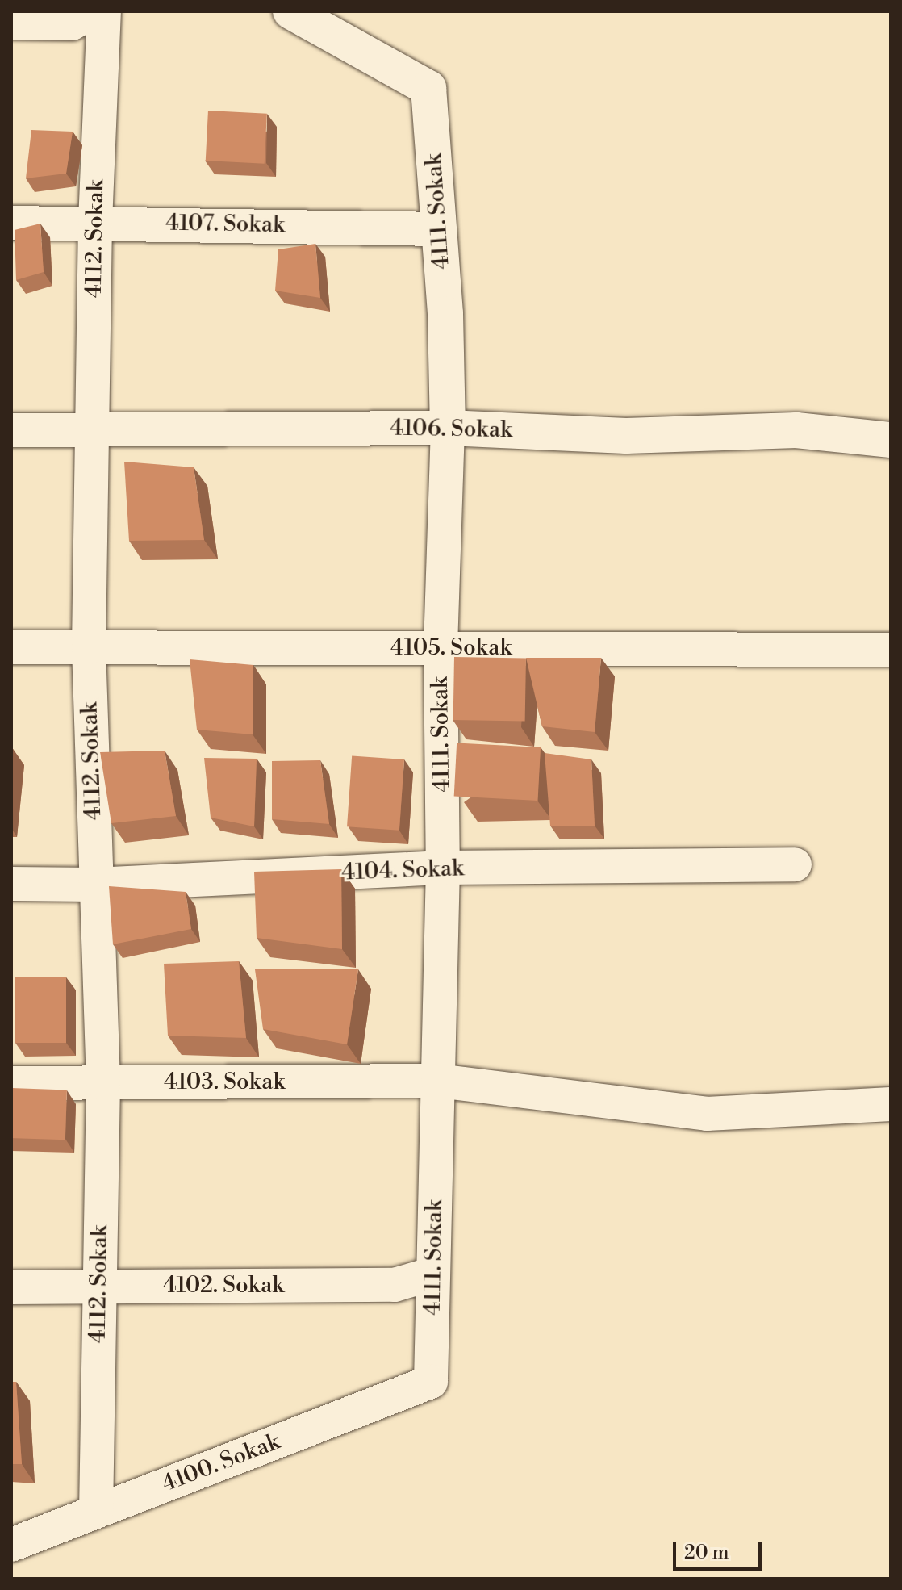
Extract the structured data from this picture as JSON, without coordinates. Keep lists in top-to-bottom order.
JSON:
{
  "streets": {
    "street": [
      "4111. Sokak",
      "4107. Sokak",
      "4112. Sokak",
      "4106. Sokak",
      "4105. Sokak",
      "4104. Sokak",
      "4103. Sokak",
      "4102. Sokak",
      "4100. Sokak"
    ]
  },
  "crossings": [
    ["4111. Sokak", "4107. Sokak"],
    ["4111. Sokak", "4106. Sokak"],
    ["4111. Sokak", "4105. Sokak"],
    ["4111. Sokak", "4104. Sokak"],
    ["4111. Sokak", "4103. Sokak"],
    ["4111. Sokak", "4102. Sokak"],
    ["4111. Sokak", "4100. Sokak"],
    ["4107. Sokak", "4112. Sokak"],
    ["4112. Sokak", "4106. Sokak"],
    ["4112. Sokak", "4105. Sokak"],
    ["4112. Sokak", "4104. Sokak"],
    ["4112. Sokak", "4103. Sokak"],
    ["4112. Sokak", "4102. Sokak"],
    ["4112. Sokak", "4100. Sokak"]
  ],
  "scale_bar": "20 m"
}
